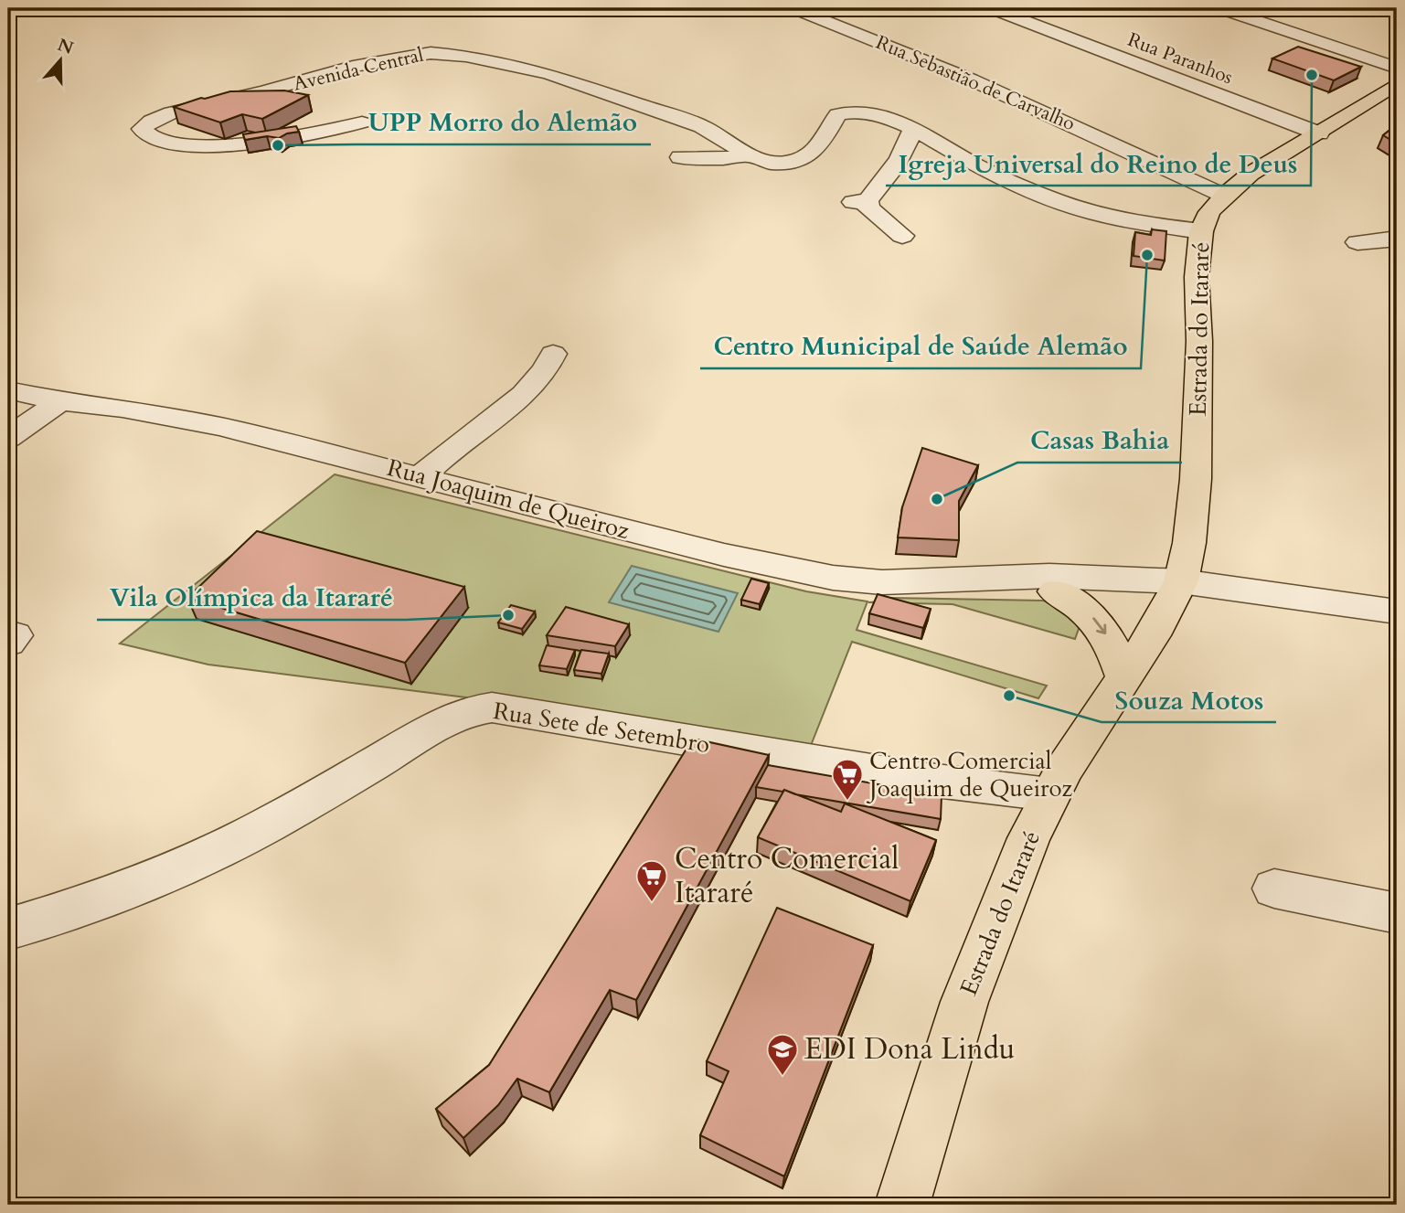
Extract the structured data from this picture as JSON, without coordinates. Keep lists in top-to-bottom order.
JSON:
{
  "streets": {
    "main road": ["Estrada do Itararé"],
    "street": [
      "Rua Paranhos",
      "Avenida Central",
      "Rua Sebastião de Carvalho",
      "Rua Joaquim de Queiroz",
      "Rua Sete de Setembro"
    ]
  },
  "crossings": [
    ["Rua Paranhos", "Estrada do Itararé"],
    ["Avenida Central", "Estrada do Itararé"],
    ["Rua Sebastião de Carvalho", "Estrada do Itararé"],
    ["Estrada do Itararé", "Rua Joaquim de Queiroz"],
    ["Estrada do Itararé", "Rua Sete de Setembro"]
  ],
  "places": {
    "other": [
      "Igreja Universal do Reino de Deus",
      "UPP Morro do Alemão",
      "Centro Municipal de Saúde Alemão",
      "Casas Bahia",
      "Vila Olímpica da Itararé",
      "Souza Motos"
    ],
    "supermarket": ["Centro Comercial Joaquim de Queiroz", "Centro Comercial Itararé"],
    "school or university": ["EDI Dona Lindu"]
  },
  "north": "top"
}
